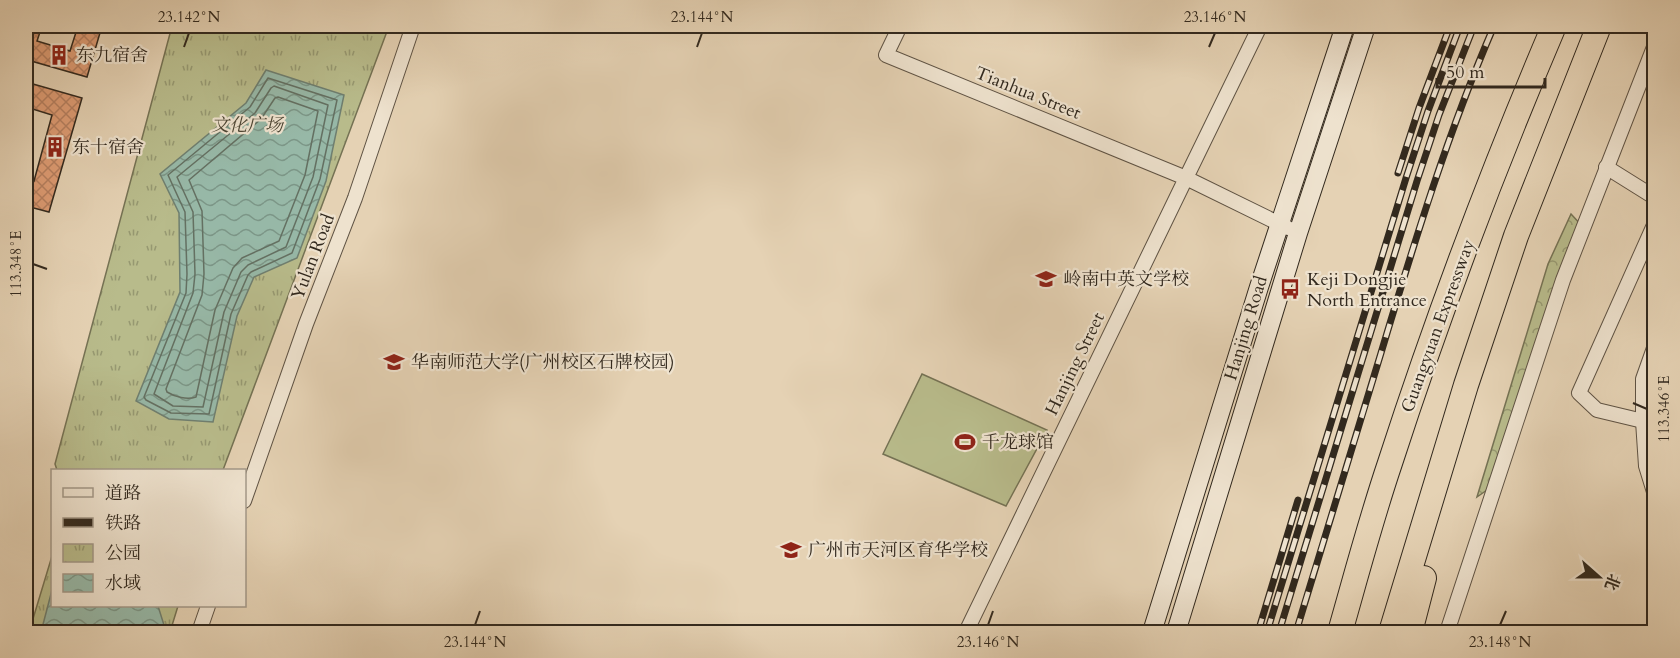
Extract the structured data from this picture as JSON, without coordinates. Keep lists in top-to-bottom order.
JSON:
{
  "streets": {
    "highway": ["Guangyuan Expressway"],
    "street": [
      "Tianhua Street",
      "Yulan Road",
      "Hanjing Road",
      "Hanjing Street"
    ]
  },
  "crossings": [
    ["Tianhua Street", "Hanjing Road"],
    ["Tianhua Street", "Hanjing Street"]
  ],
  "parks": ["文化广场"],
  "places": {
    "building": ["东九宿舍", "东十宿舍"],
    "school or university": ["岭南中英文学校", "华南师范大学(广州校区石牌校园)", "广州市天河区育华学校"],
    "bus stop": ["Keji Dongjie North Entrance"],
    "sports": ["千龙球馆"]
  },
  "legend": [
    "道路",
    "铁路",
    "公园",
    "水域"
  ],
  "scale_bar": "50 m",
  "north": "right",
  "coordinates": [
    "23.142°N",
    "23.144°N",
    "23.146°N",
    "113.348°E",
    "113.346°E",
    "23.148°N"
  ]
}
